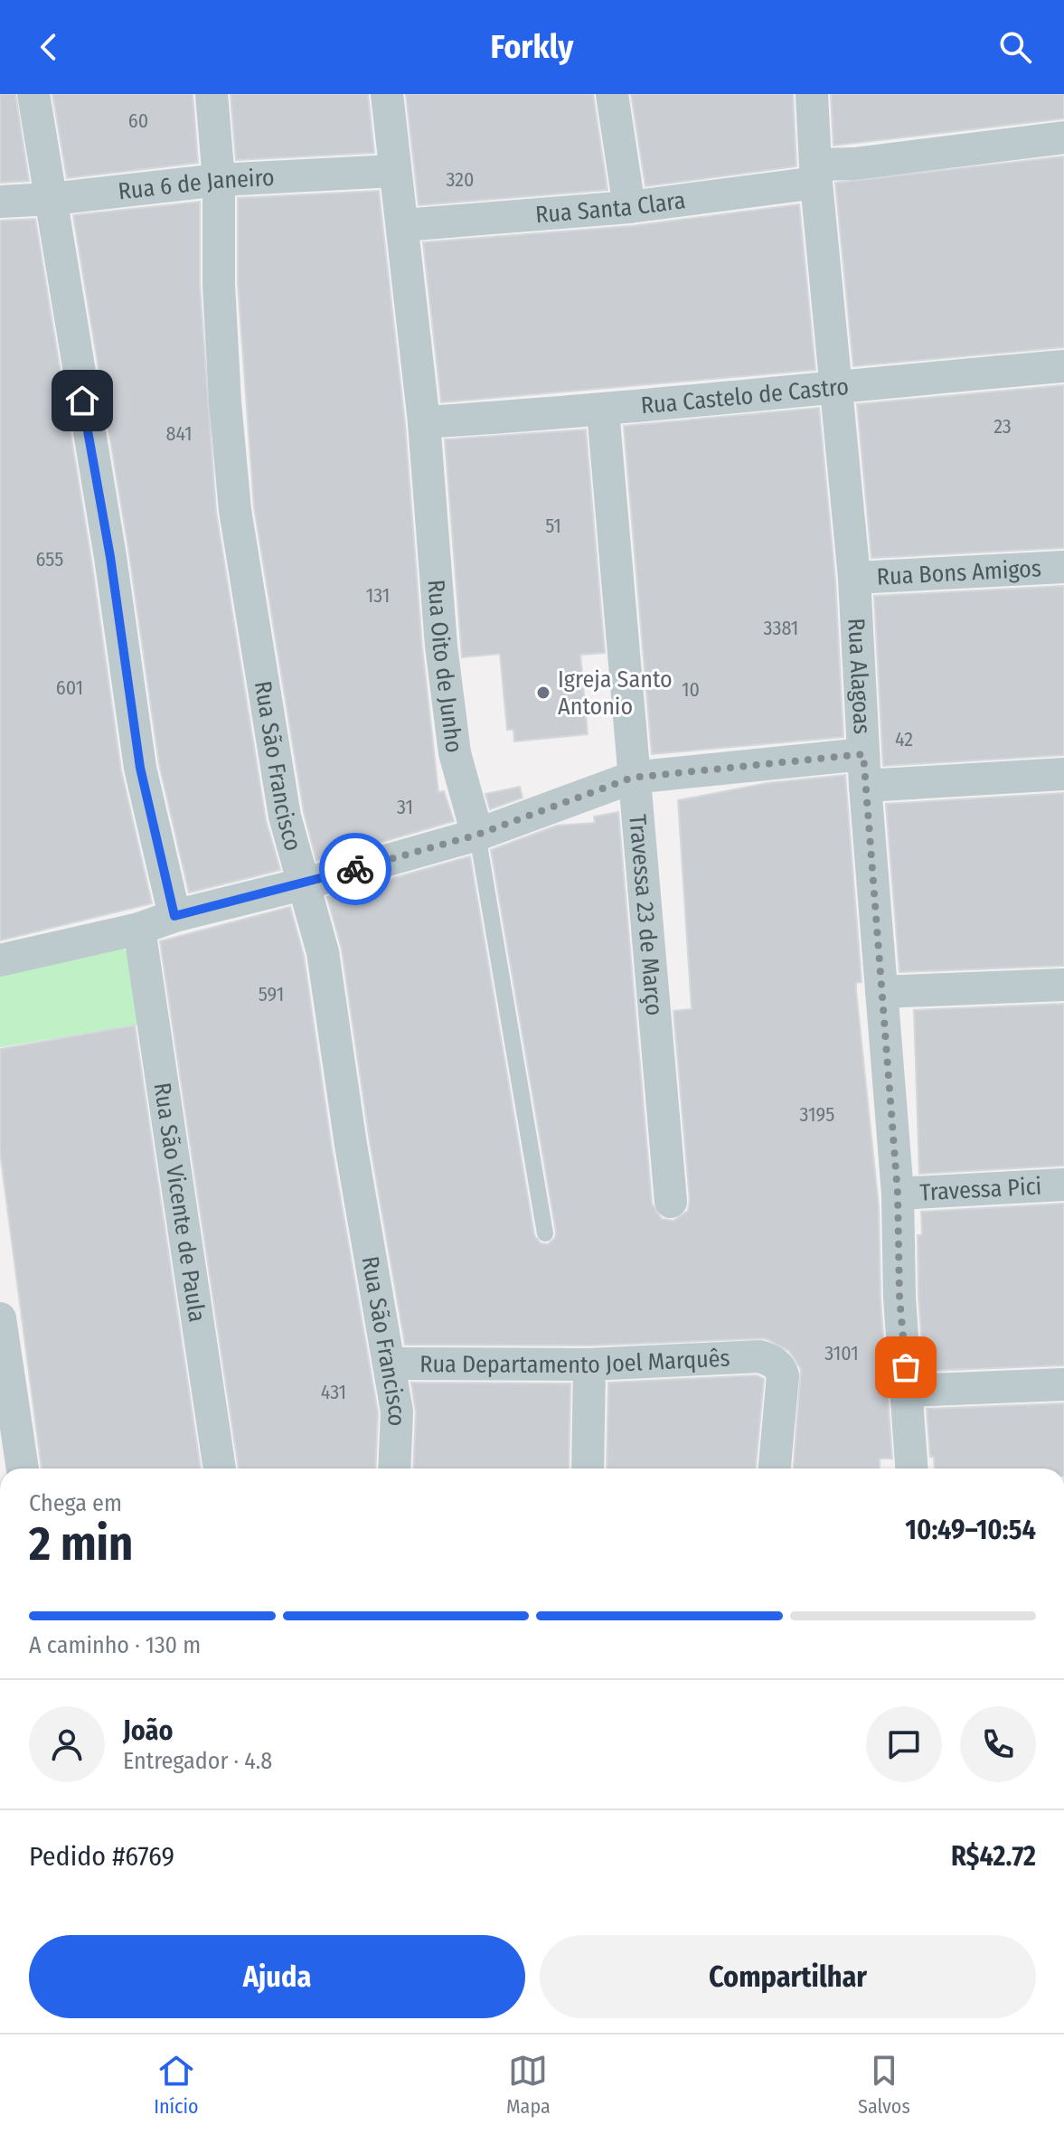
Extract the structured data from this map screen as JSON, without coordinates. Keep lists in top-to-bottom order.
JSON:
{
  "streets": {
    "street": [
      "Rua 6 de Janeiro",
      "Rua Santa Clara",
      "Rua Castelo de Castro",
      "Rua Bons Amigos",
      "Rua Oito de Junho",
      "Rua Alagoas",
      "Rua São Francisco",
      "Travessa 23 de Março",
      "Travessa Pici",
      "Rua São Vicente de Paula",
      "Rua Departamento Joel Marquês"
    ]
  },
  "crossings": [
    ["Rua 6 de Janeiro", "Rua Oito de Junho"],
    ["Rua 6 de Janeiro", "Rua São Francisco"],
    ["Rua Santa Clara", "Rua Oito de Junho"],
    ["Rua Santa Clara", "Rua Alagoas"],
    ["Rua Castelo de Castro", "Rua Oito de Junho"],
    ["Rua Castelo de Castro", "Rua Alagoas"],
    ["Rua Castelo de Castro", "Travessa 23 de Março"],
    ["Rua Bons Amigos", "Rua Alagoas"],
    ["Rua Alagoas", "Travessa Pici"],
    ["Rua São Francisco", "Rua Departamento Joel Marquês"]
  ],
  "places": ["Igreja Santo Antonio"],
  "house_numbers": [
    "60",
    "320",
    "23",
    "841",
    "51",
    "655",
    "131",
    "3381",
    "601",
    "10",
    "42",
    "31",
    "591",
    "3195",
    "3101",
    "431"
  ],
  "page": {
    "header": "Forkly",
    "heading": ["2 min", "Chega em", "10:49–10:54"],
    "panel": [
      "João",
      "Entregador · 4.8",
      "Pedido #6769",
      "R$42.72"
    ],
    "bar": "A caminho · 130 m",
    "buttons": ["Ajuda", "Compartilhar"],
    "tabs": ["Início", "Mapa", "Salvos"]
  }
}
